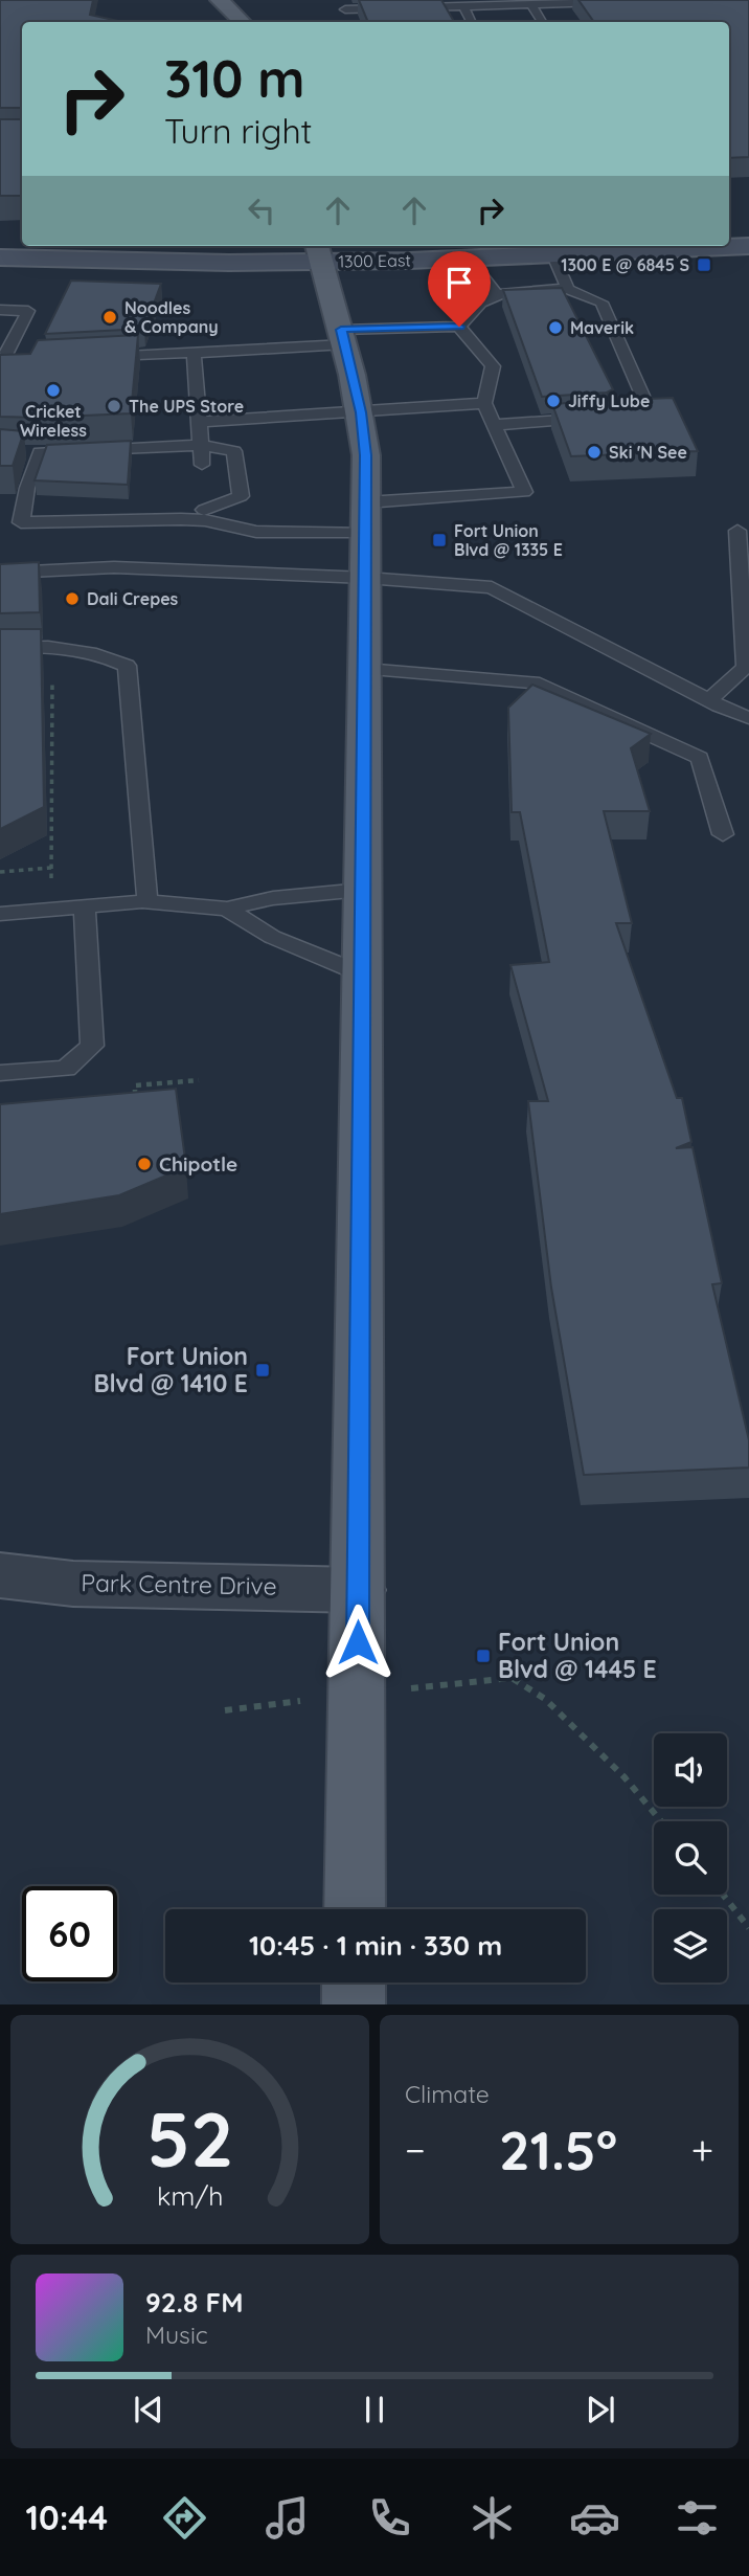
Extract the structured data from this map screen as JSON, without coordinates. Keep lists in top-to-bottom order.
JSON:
{
  "streets": {
    "main road": ["1300 East"],
    "street": ["Park Centre Drive"]
  },
  "places": {
    "transit": [
      "1300 E @ 6845 S",
      "Fort Union Blvd @ 1335 E",
      "Fort Union Blvd @ 1410 E",
      "Fort Union Blvd @ 1445 E"
    ],
    "other": [
      "Noodles & Company",
      "Maverik",
      "Cricket Wireless",
      "Jiffy Lube",
      "The UPS Store",
      "Ski 'N See",
      "Dali Crepes",
      "Chipotle"
    ]
  },
  "page": {
    "turn": ["310 m", "Turn right"],
    "limit": "60",
    "trip": "10:45 · 1 min · 330 m",
    "tile": "Climate",
    "heat": ["−", "21.5°", "+"],
    "song": ["92.8 FM", "Music"],
    "tabs": "10:44",
    "gauge": ["52", "km/h"]
  }
}
